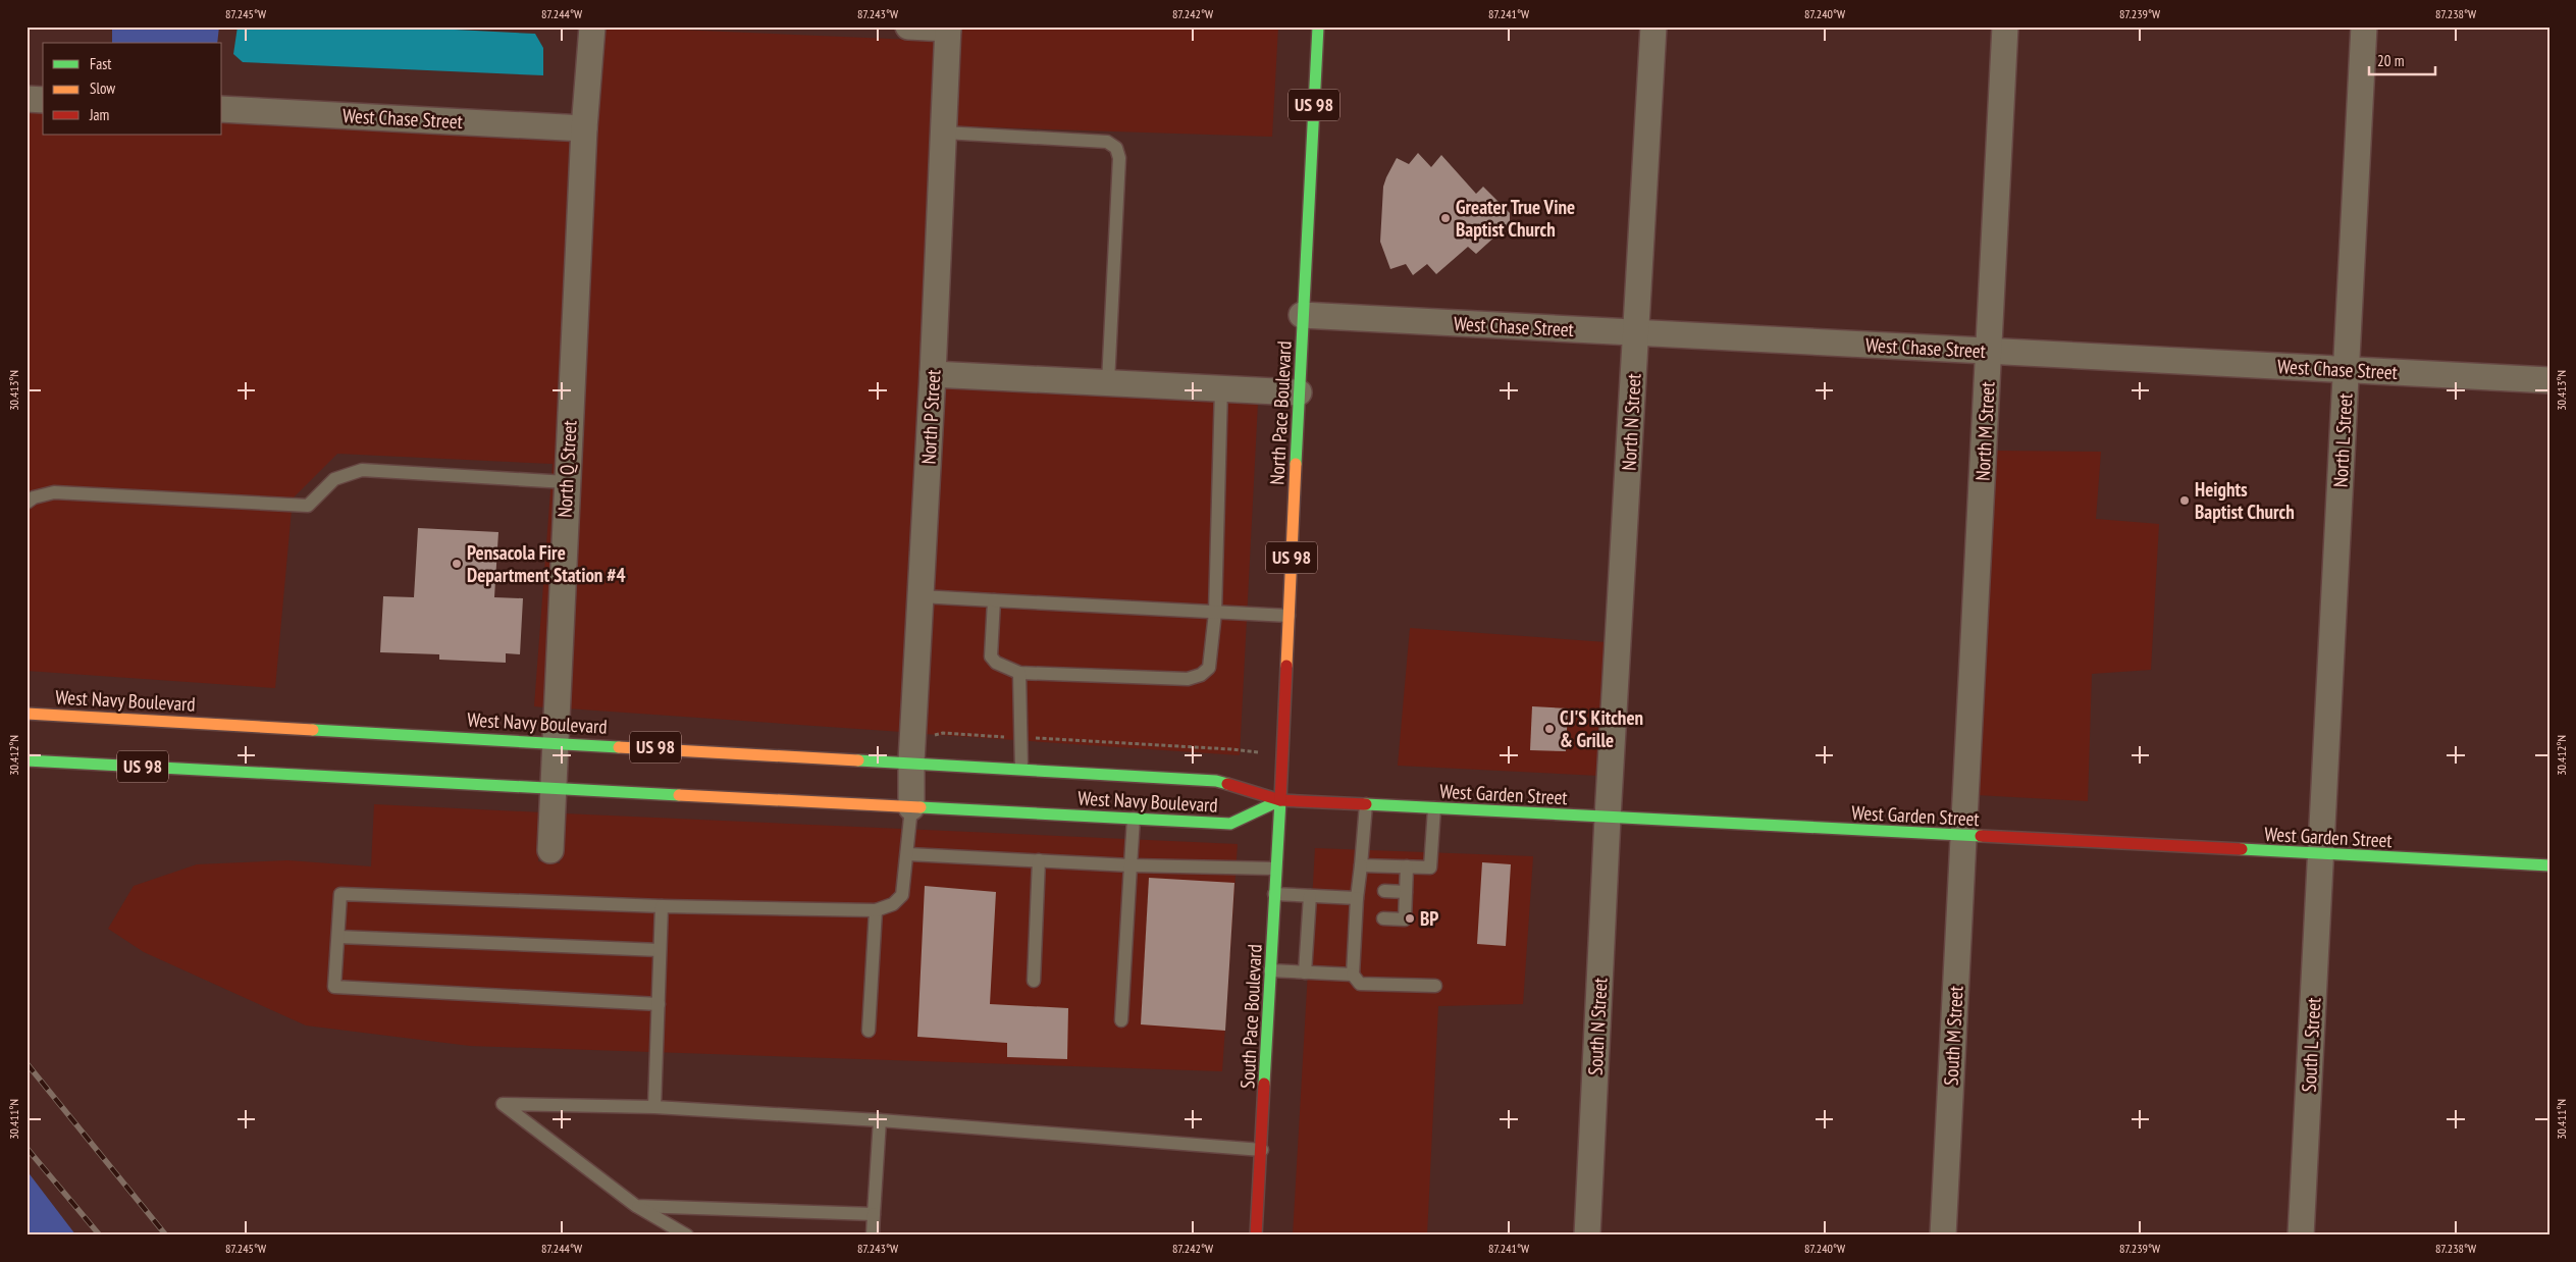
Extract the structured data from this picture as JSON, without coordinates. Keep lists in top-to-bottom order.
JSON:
{
  "streets": {
    "main road": [
      "US 98",
      "North Pace Boulevard",
      "West Navy Boulevard",
      "West Garden Street",
      "South Pace Boulevard"
    ],
    "street": [
      "West Chase Street",
      "North P Street",
      "North N Street",
      "North M Street",
      "North L Street",
      "North Q Street",
      "South N Street",
      "South M Street",
      "South L Street"
    ]
  },
  "crossings": [
    ["West Chase Street", "North Pace Boulevard"],
    ["West Chase Street", "North N Street"],
    ["West Chase Street", "North M Street"],
    ["West Chase Street", "North L Street"],
    ["West Chase Street", "North Q Street"],
    ["North Pace Boulevard", "West Navy Boulevard"],
    ["North Pace Boulevard", "West Garden Street"],
    ["North Pace Boulevard", "South Pace Boulevard"],
    ["North P Street", "West Navy Boulevard"],
    ["North N Street", "West Garden Street"],
    ["North N Street", "South N Street"],
    ["North M Street", "West Garden Street"],
    ["North M Street", "South M Street"],
    ["North L Street", "West Garden Street"],
    ["North L Street", "South L Street"],
    ["North Q Street", "West Navy Boulevard"],
    ["West Navy Boulevard", "West Garden Street"],
    ["West Navy Boulevard", "South Pace Boulevard"],
    ["West Garden Street", "South Pace Boulevard"],
    ["West Garden Street", "South N Street"],
    ["West Garden Street", "South M Street"],
    ["West Garden Street", "South L Street"]
  ],
  "places": [
    "Greater True Vine Baptist Church",
    "Heights Baptist Church",
    "Pensacola Fire Department Station #4",
    "CJ'S Kitchen & Grille",
    "BP"
  ],
  "legend": ["Fast", "Slow", "Jam"],
  "scale_bar": "20 m",
  "coordinates": [
    "87.245°W",
    "87.244°W",
    "87.243°W",
    "87.242°W",
    "87.241°W",
    "87.240°W",
    "87.239°W",
    "87.238°W",
    "30.413°N",
    "30.412°N",
    "30.411°N"
  ]
}
